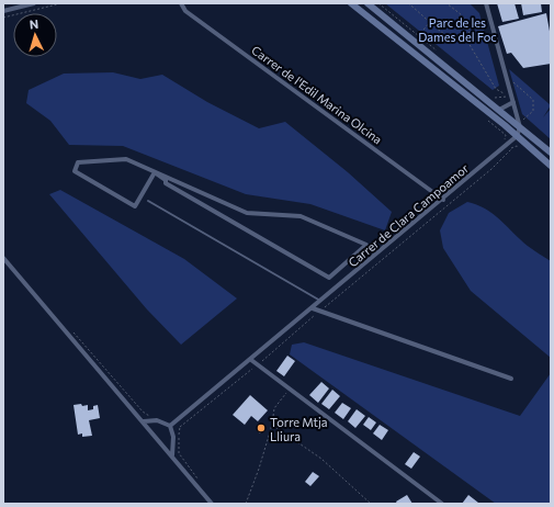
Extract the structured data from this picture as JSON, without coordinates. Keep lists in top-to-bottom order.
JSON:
{
  "streets": {
    "street": ["Carrer de l'Edil Marina Olcina", "Carrer de Clara Campoamor"]
  },
  "crossings": [
    ["Carrer de l'Edil Marina Olcina", "Carrer de Clara Campoamor"]
  ],
  "parks": ["Parc de les Dames del Foc"],
  "places": ["Torre Mtja Lliura"],
  "north": "top"
}
